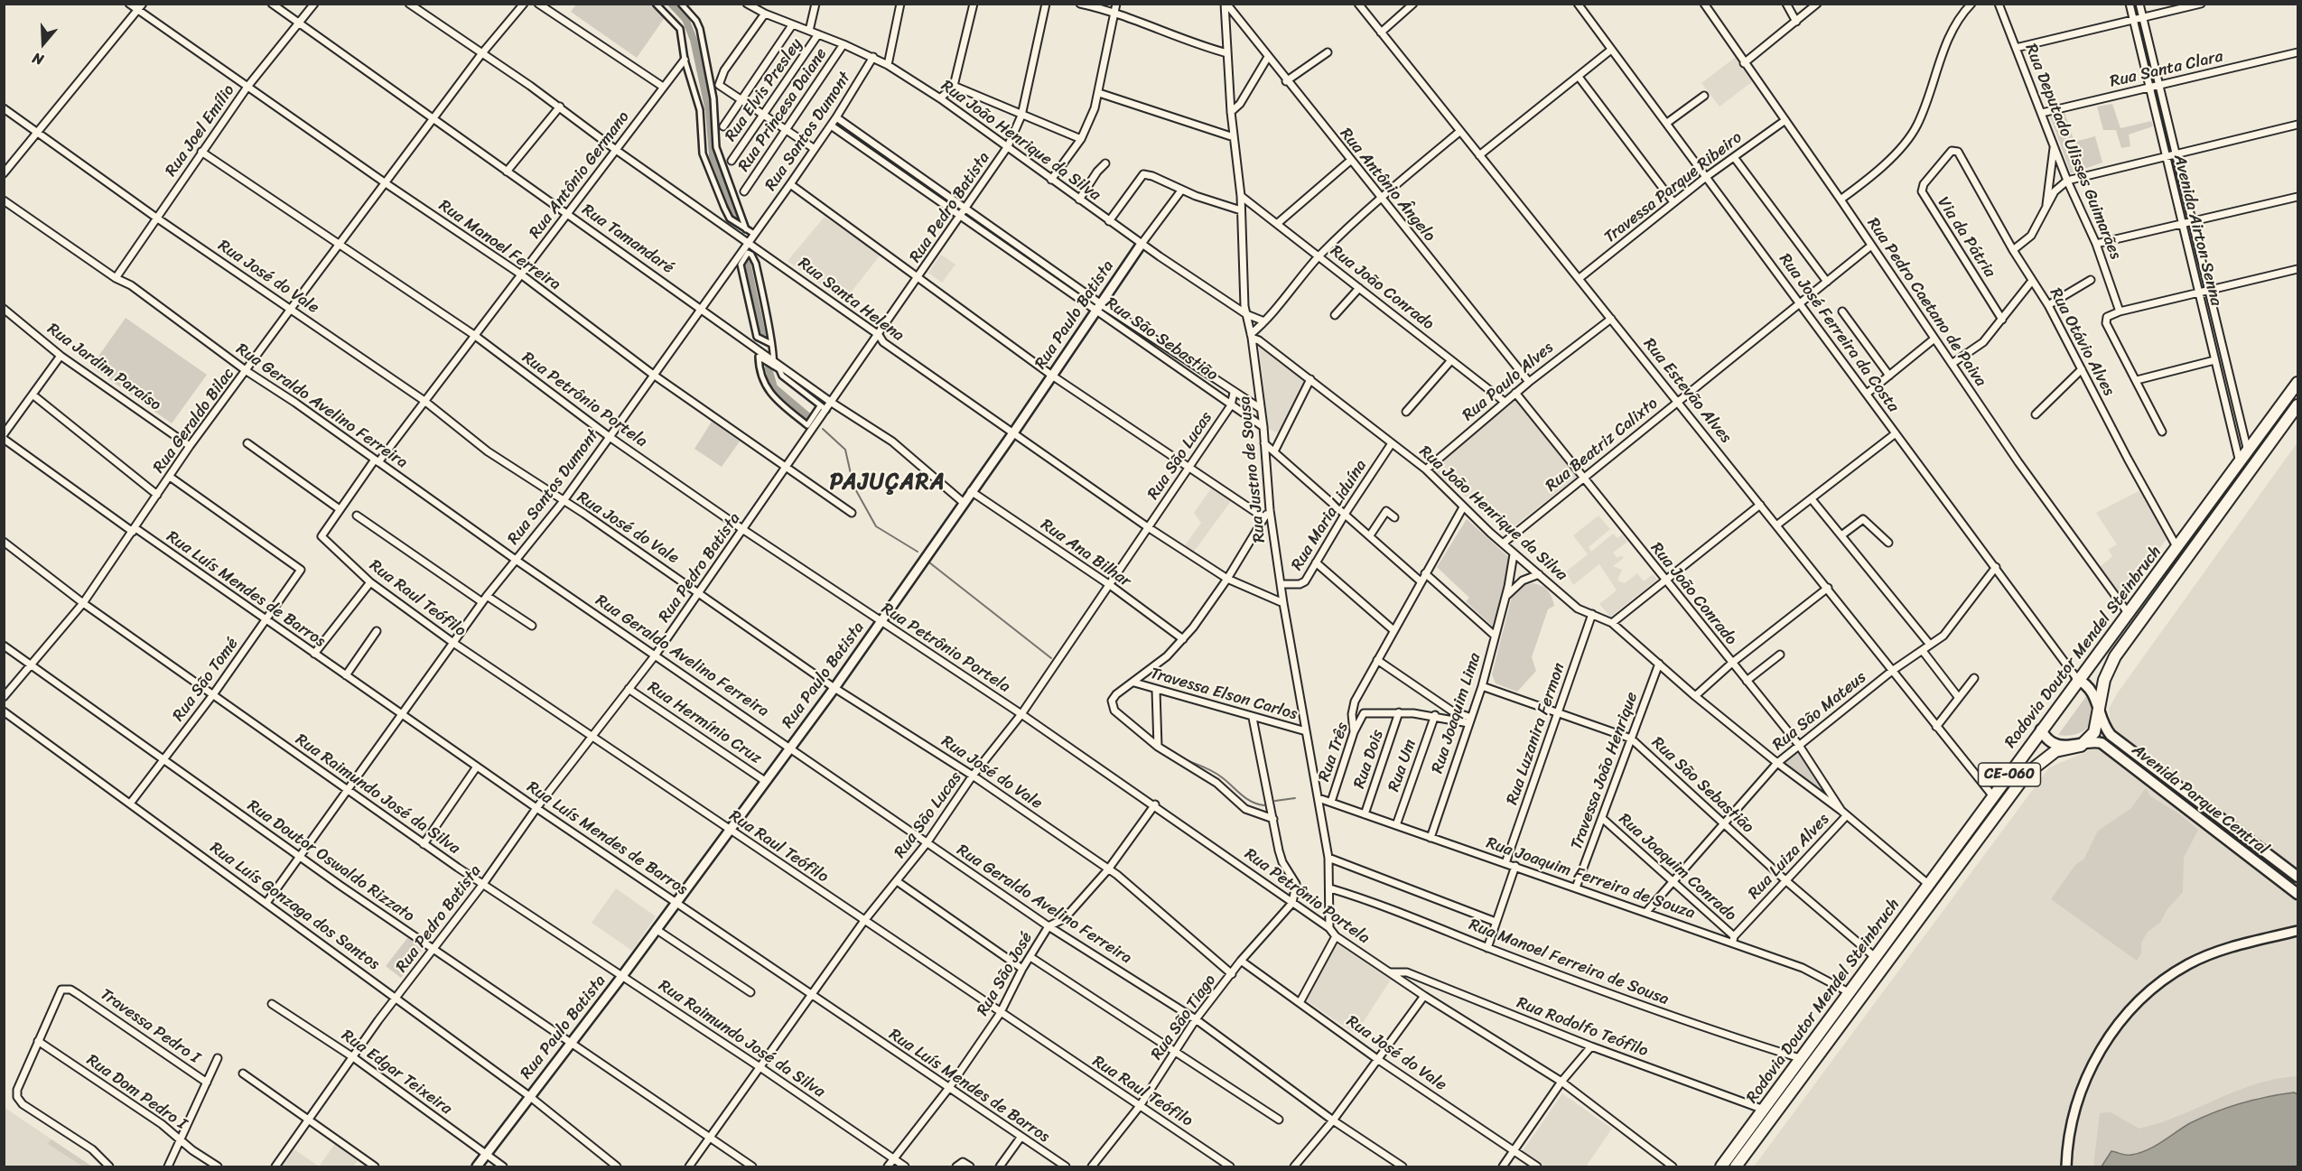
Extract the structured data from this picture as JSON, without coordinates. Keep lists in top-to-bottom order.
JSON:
{
  "streets": {
    "highway": ["Rodovia Doutor Mendel Steinbruch", "CE-060"],
    "main road": ["Avenida Parque Central"],
    "street": [
      "Rua Santa Clara",
      "Rua Elvis Presley",
      "Rua Princesa Daiane",
      "Rua Joel Emílio",
      "Rua Santos Dumont",
      "Rua João Henrique da Silva",
      "Rua Deputado Ulisses Guimarães",
      "Rua Antônio Germano",
      "Rua Antônio Ângelo",
      "Travessa Parque Ribeiro",
      "Rua Pedro Batista",
      "Avenida Airton Senna",
      "Via da Pátria",
      "Rua Tamandaré",
      "Rua Manoel Ferreira",
      "Rua José do Vale",
      "Rua João Conrado",
      "Rua Santa Helena",
      "Rua Pedro Caetano de Paiva",
      "Rua Paulo Batista",
      "Rua José Ferreira da Costa",
      "Rua São Sebastião",
      "Rua Otávio Alves",
      "Rua Jardim Paraíso",
      "Rua Paulo Alves",
      "Rua Estevão Alves",
      "Rua Petrônio Portela",
      "Rua Geraldo Avelino Ferreira",
      "Rua Geraldo Bilac",
      "Rua Beatriz Calixto",
      "Rua São Lucas",
      "Rua Justno de Sousa",
      "Rua Maria Liduína",
      "Rua Ana Bilhar",
      "Rua Luís Mendes de Barros",
      "Rua Raul Teófilo",
      "Rua São Tomé",
      "Travessa Elson Carlos",
      "Rua São Mateus",
      "Rua Joaquim Lima",
      "Rua Hermínio Cruz",
      "Rua Luzanira Fermon",
      "Rua Três",
      "Rua Dois",
      "Rua Um",
      "Travessa João Henrique",
      "Rua Raimundo José da Silva",
      "Rua Luiza Alves",
      "Rua Doutor Oswaldo Rizzato",
      "Rua Joaquim Conrado",
      "Rua Joaquim Ferreira de Souza",
      "Rua Luís Gonzaga dos Santos",
      "Rua Manoel Ferreira de Sousa",
      "Rua São José",
      "Rua São Tiago",
      "Travessa Pedro I",
      "Rua Rodolfo Teófilo",
      "Rua Edgar Teixeira",
      "Rua Dom Pedro I"
    ]
  },
  "crossings": [
    ["Rua Santa Clara", "Rua Deputado Ulisses Guimarães"],
    ["Rua Santa Clara", "Avenida Airton Senna"],
    ["Rua Elvis Presley", "Rua João Henrique da Silva"],
    ["Rua Princesa Daiane", "Rua João Henrique da Silva"],
    ["Rua Joel Emílio", "Rua Tamandaré"],
    ["Rua Joel Emílio", "Rua Manoel Ferreira"],
    ["Rua Joel Emílio", "Rua José do Vale"],
    ["Rua Joel Emílio", "Rua Petrônio Portela"],
    ["Rua Joel Emílio", "Rua Geraldo Avelino Ferreira"],
    ["Rua Santos Dumont", "Rua João Henrique da Silva"],
    ["Rua Santos Dumont", "Rua Tamandaré"],
    ["Rua Santos Dumont", "Rua Manoel Ferreira"],
    ["Rua Santos Dumont", "Rua José do Vale"],
    ["Rua Santos Dumont", "Rua Santa Helena"],
    ["Rua Santos Dumont", "Rua São Sebastião"],
    ["Rua Santos Dumont", "Rua Petrônio Portela"],
    ["Rua Santos Dumont", "Rua Geraldo Avelino Ferreira"],
    ["Rua Santos Dumont", "Rua Luís Mendes de Barros"],
    ["Rua Santos Dumont", "Rua Raul Teófilo"],
    ["Rua Santos Dumont", "Rua Raimundo José da Silva"],
    ["Rua Santos Dumont", "Rua Doutor Oswaldo Rizzato"],
    ["Rua Santos Dumont", "Rua Luís Gonzaga dos Santos"],
    ["Rua João Henrique da Silva", "Rua Pedro Batista"],
    ["Rua João Henrique da Silva", "Rua João Conrado"],
    ["Rua João Henrique da Silva", "Rua Paulo Batista"],
    ["Rua João Henrique da Silva", "Rua Paulo Alves"],
    ["Rua João Henrique da Silva", "Rua Beatriz Calixto"],
    ["Rua João Henrique da Silva", "Rua Justno de Sousa"],
    ["Rua João Henrique da Silva", "Rua Maria Liduína"],
    ["Rua João Henrique da Silva", "Rodovia Doutor Mendel Steinbruch"],
    ["Rua João Henrique da Silva", "Rua São Mateus"],
    ["Rua João Henrique da Silva", "Rua Joaquim Lima"],
    ["Rua João Henrique da Silva", "Rua Luzanira Fermon"],
    ["Rua João Henrique da Silva", "Travessa João Henrique"],
    ["Rua João Henrique da Silva", "Rua Luiza Alves"],
    ["Rua Antônio Germano", "Rua Tamandaré"],
    ["Rua Antônio Germano", "Rua Manoel Ferreira"],
    ["Rua Antônio Germano", "Rua José do Vale"],
    ["Rua Antônio Germano", "Rua Santa Helena"],
    ["Rua Antônio Germano", "Rua Petrônio Portela"],
    ["Rua Antônio Germano", "Rua Geraldo Avelino Ferreira"],
    ["Rua Antônio Germano", "Rua Raul Teófilo"],
    ["Rua Antônio Ângelo", "Rua Paulo Alves"],
    ["Rua Antônio Ângelo", "Rua Justno de Sousa"],
    ["Travessa Parque Ribeiro", "Rua Pedro Caetano de Paiva"],
    ["Travessa Parque Ribeiro", "Rua José Ferreira da Costa"],
    ["Travessa Parque Ribeiro", "Rua Estevão Alves"],
    ["Rua Pedro Batista", "Rua Tamandaré"],
    ["Rua Pedro Batista", "Rua Manoel Ferreira"],
    ["Rua Pedro Batista", "Rua José do Vale"],
    ["Rua Pedro Batista", "Rua Santa Helena"],
    ["Rua Pedro Batista", "Rua São Sebastião"],
    ["Rua Pedro Batista", "Rua Petrônio Portela"],
    ["Rua Pedro Batista", "Rua Geraldo Avelino Ferreira"],
    ["Rua Pedro Batista", "Rua Luís Mendes de Barros"],
    ["Rua Pedro Batista", "Rua Raul Teófilo"],
    ["Rua Pedro Batista", "Rua Hermínio Cruz"],
    ["Rua Pedro Batista", "Rua Raimundo José da Silva"],
    ["Rua Pedro Batista", "Rua Doutor Oswaldo Rizzato"],
    ["Rua Pedro Batista", "Rua Luís Gonzaga dos Santos"],
    ["Rua Pedro Batista", "Rua Edgar Teixeira"],
    ["Avenida Airton Senna", "Rodovia Doutor Mendel Steinbruch"],
    ["Via da Pátria", "Rua Otávio Alves"],
    ["Rua Tamandaré", "Rua Paulo Batista"],
    ["Rua Tamandaré", "Rua Geraldo Bilac"],
    ["Rua Manoel Ferreira", "Rua Geraldo Bilac"],
    ["Rua José do Vale", "Rua Paulo Batista"],
    ["Rua José do Vale", "Rua Geraldo Bilac"],
    ["Rua José do Vale", "Rua São Lucas"],
    ["Rua José do Vale", "Rua São José"],
    ["Rua José do Vale", "Rua São Tiago"],
    ["Rua João Conrado", "Rua Paulo Alves"],
    ["Rua João Conrado", "Rua Beatriz Calixto"],
    ["Rua João Conrado", "Rua Justno de Sousa"],
    ["Rua João Conrado", "Rua São Mateus"],
    ["Rua João Conrado", "Rua Luiza Alves"],
    ["Rua Santa Helena", "Rua Paulo Batista"],
    ["Rua Santa Helena", "Rua Geraldo Bilac"],
    ["Rua Santa Helena", "Rua São Lucas"],
    ["Rua Santa Helena", "Rua Justno de Sousa"],
    ["Rua Pedro Caetano de Paiva", "Rua Beatriz Calixto"],
    ["Rua Pedro Caetano de Paiva", "Rodovia Doutor Mendel Steinbruch"],
    ["Rua Paulo Batista", "Rua São Sebastião"],
    ["Rua Paulo Batista", "Rua Petrônio Portela"],
    ["Rua Paulo Batista", "Rua Geraldo Avelino Ferreira"],
    ["Rua Paulo Batista", "Rua Ana Bilhar"],
    ["Rua Paulo Batista", "Rua Luís Mendes de Barros"],
    ["Rua Paulo Batista", "Rua Raul Teófilo"],
    ["Rua Paulo Batista", "Rua Hermínio Cruz"],
    ["Rua Paulo Batista", "Rua Raimundo José da Silva"],
    ["Rua Paulo Batista", "Rua Doutor Oswaldo Rizzato"],
    ["Rua Paulo Batista", "Rua Luís Gonzaga dos Santos"],
    ["Rua Paulo Batista", "Rua Edgar Teixeira"],
    ["Rua José Ferreira da Costa", "Rua Beatriz Calixto"],
    ["Rua José Ferreira da Costa", "Rodovia Doutor Mendel Steinbruch"],
    ["Rua José Ferreira da Costa", "Rua São Mateus"],
    ["Rua José Ferreira da Costa", "Avenida Parque Central"],
    ["Rua São Sebastião", "Rua São Lucas"],
    ["Rua São Sebastião", "Rua Justno de Sousa"],
    ["Rua São Sebastião", "Rodovia Doutor Mendel Steinbruch"],
    ["Rua São Sebastião", "Rua São Mateus"],
    ["Rua São Sebastião", "Rua Joaquim Lima"],
    ["Rua São Sebastião", "Rua Luzanira Fermon"],
    ["Rua São Sebastião", "Travessa João Henrique"],
    ["Rua São Sebastião", "Rua Luiza Alves"],
    ["Rua Otávio Alves", "Rodovia Doutor Mendel Steinbruch"],
    ["Rua Jardim Paraíso", "Rua Geraldo Bilac"],
    ["Rua Paulo Alves", "Rua Estevão Alves"],
    ["Rua Estevão Alves", "Rua Beatriz Calixto"],
    ["Rua Estevão Alves", "Rodovia Doutor Mendel Steinbruch"],
    ["Rua Estevão Alves", "Rua São Mateus"],
    ["Rua Petrônio Portela", "Rua Geraldo Bilac"],
    ["Rua Petrônio Portela", "Rua São Lucas"],
    ["Rua Petrônio Portela", "Rua Justno de Sousa"],
    ["Rua Petrônio Portela", "Rua São José"],
    ["Rua Petrônio Portela", "Rua São Tiago"],
    ["Rua Petrônio Portela", "Rua Rodolfo Teófilo"],
    ["Rua Geraldo Avelino Ferreira", "Rua Geraldo Bilac"],
    ["Rua Geraldo Avelino Ferreira", "Rua São Lucas"],
    ["Rua Geraldo Avelino Ferreira", "Rua São José"],
    ["Rua Geraldo Avelino Ferreira", "Rua São Tiago"],
    ["Rua Geraldo Bilac", "Rua Luís Mendes de Barros"],
    ["Rua Geraldo Bilac", "Rua São Tomé"],
    ["Rua Geraldo Bilac", "Rua Raimundo José da Silva"],
    ["Rua Geraldo Bilac", "Rua Doutor Oswaldo Rizzato"],
    ["Rua São Lucas", "Rua Ana Bilhar"],
    ["Rua São Lucas", "Rua Luís Mendes de Barros"],
    ["Rua São Lucas", "Rua Raul Teófilo"],
    ["Rua São Lucas", "Rua Raimundo José da Silva"],
    ["Rua São Lucas", "Rua Doutor Oswaldo Rizzato"],
    ["Rua Justno de Sousa", "Rua Maria Liduína"],
    ["Rua Justno de Sousa", "Travessa Elson Carlos"],
    ["Rua Justno de Sousa", "Rua Joaquim Ferreira de Souza"],
    ["Rua Justno de Sousa", "Rua Manoel Ferreira de Sousa"],
    ["Rua Luís Mendes de Barros", "Rua São Tomé"],
    ["Rua Luís Mendes de Barros", "Rua São José"],
    ["Rua Raul Teófilo", "Rua São José"],
    ["Rua Raul Teófilo", "Rua São Tiago"],
    ["Rodovia Doutor Mendel Steinbruch", "Avenida Parque Central"],
    ["Rodovia Doutor Mendel Steinbruch", "Rua Joaquim Ferreira de Souza"],
    ["Rodovia Doutor Mendel Steinbruch", "Rua Manoel Ferreira de Sousa"],
    ["Rodovia Doutor Mendel Steinbruch", "Rua Rodolfo Teófilo"],
    ["Rua São Tomé", "Rua Raimundo José da Silva"],
    ["Rua São Tomé", "Rua Doutor Oswaldo Rizzato"],
    ["Rua São Tomé", "Rua Luís Gonzaga dos Santos"],
    ["Rua São Mateus", "Rua Joaquim Conrado"],
    ["Rua São Mateus", "Rua Joaquim Ferreira de Souza"],
    ["Rua Joaquim Lima", "Rua Joaquim Ferreira de Souza"],
    ["Rua Luzanira Fermon", "Rua Joaquim Ferreira de Souza"],
    ["Rua Três", "Rua Dois"],
    ["Rua Três", "Rua Joaquim Ferreira de Souza"],
    ["Rua Dois", "Rua Joaquim Ferreira de Souza"],
    ["Rua Um", "Rua Joaquim Ferreira de Souza"],
    ["Travessa João Henrique", "Rua Joaquim Conrado"],
    ["Travessa João Henrique", "Rua Joaquim Ferreira de Souza"],
    ["Rua Raimundo José da Silva", "Rua São José"],
    ["Rua Luiza Alves", "Rua Joaquim Conrado"],
    ["Rua Luiza Alves", "Rua Joaquim Ferreira de Souza"],
    ["Rua Joaquim Conrado", "Rua Joaquim Ferreira de Souza"],
    ["Travessa Pedro I", "Rua Dom Pedro I"]
  ],
  "districts": ["PAJUÇARA"],
  "north": "bottom"
}
